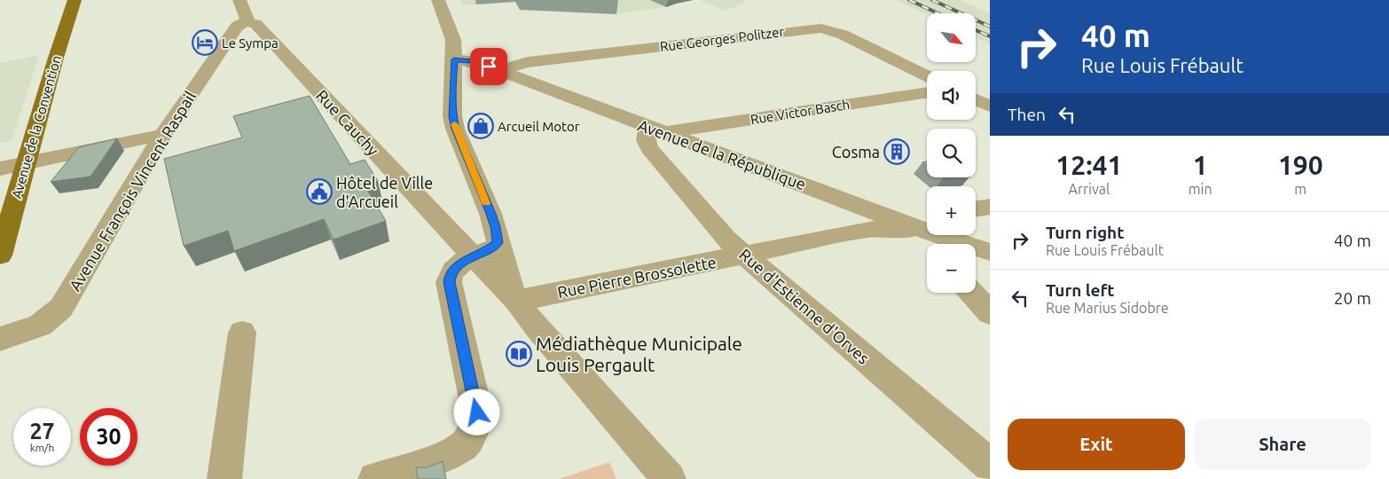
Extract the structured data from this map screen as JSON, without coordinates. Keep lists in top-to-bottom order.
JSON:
{
  "streets": {
    "main road": ["Avenue de la Convention"],
    "street": [
      "Rue Georges Politzer",
      "Rue Victor Basch",
      "Rue Cauchy",
      "Avenue de la République",
      "Avenue François Vincent Raspail",
      "Rue Pierre Brossolette",
      "Rue d'Estienne d'Orves"
    ]
  },
  "crossings": [
    ["Rue Georges Politzer", "Avenue de la République"],
    ["Rue Victor Basch", "Avenue de la République"],
    ["Rue Victor Basch", "Rue d'Estienne d'Orves"],
    ["Rue Cauchy", "Avenue François Vincent Raspail"],
    ["Avenue de la République", "Rue d'Estienne d'Orves"],
    ["Rue Pierre Brossolette", "Rue d'Estienne d'Orves"]
  ],
  "places": {
    "hotel": ["Le Sympa"],
    "shop": ["Arcueil Motor"],
    "building": ["Cosma"],
    "public building": ["Hôtel de Ville d'Arcueil"],
    "library": ["Médiathèque Municipale Louis Pergault"]
  },
  "north": "bottom right",
  "page": {
    "turn": ["40 m", "Rue Louis Frébault"],
    "map_buttons": ["+", "−"],
    "then": "Then",
    "eta": [
      "12:41",
      "Arrival",
      "1",
      "min",
      "190",
      "m"
    ],
    "list": [
      {
        "name": "Turn right",
        "note": "Rue Louis Frébault",
        "value": "40 m"
      },
      {
        "name": "Turn left",
        "note": "Rue Marius Sidobre",
        "value": "20 m"
      }
    ],
    "speed": "27 km/h",
    "limit": "30",
    "buttons": ["Exit", "Share"]
  }
}
